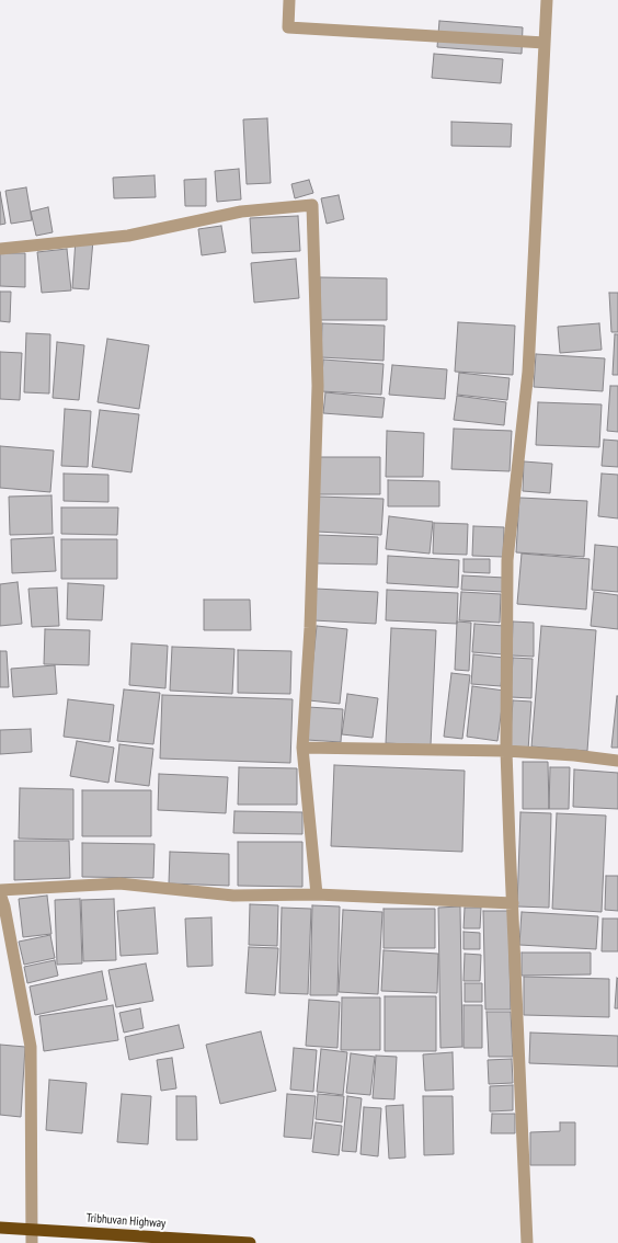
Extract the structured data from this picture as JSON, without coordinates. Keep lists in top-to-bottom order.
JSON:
{
  "streets": {
    "highway": ["Tribhuvan Highway"]
  }
}
